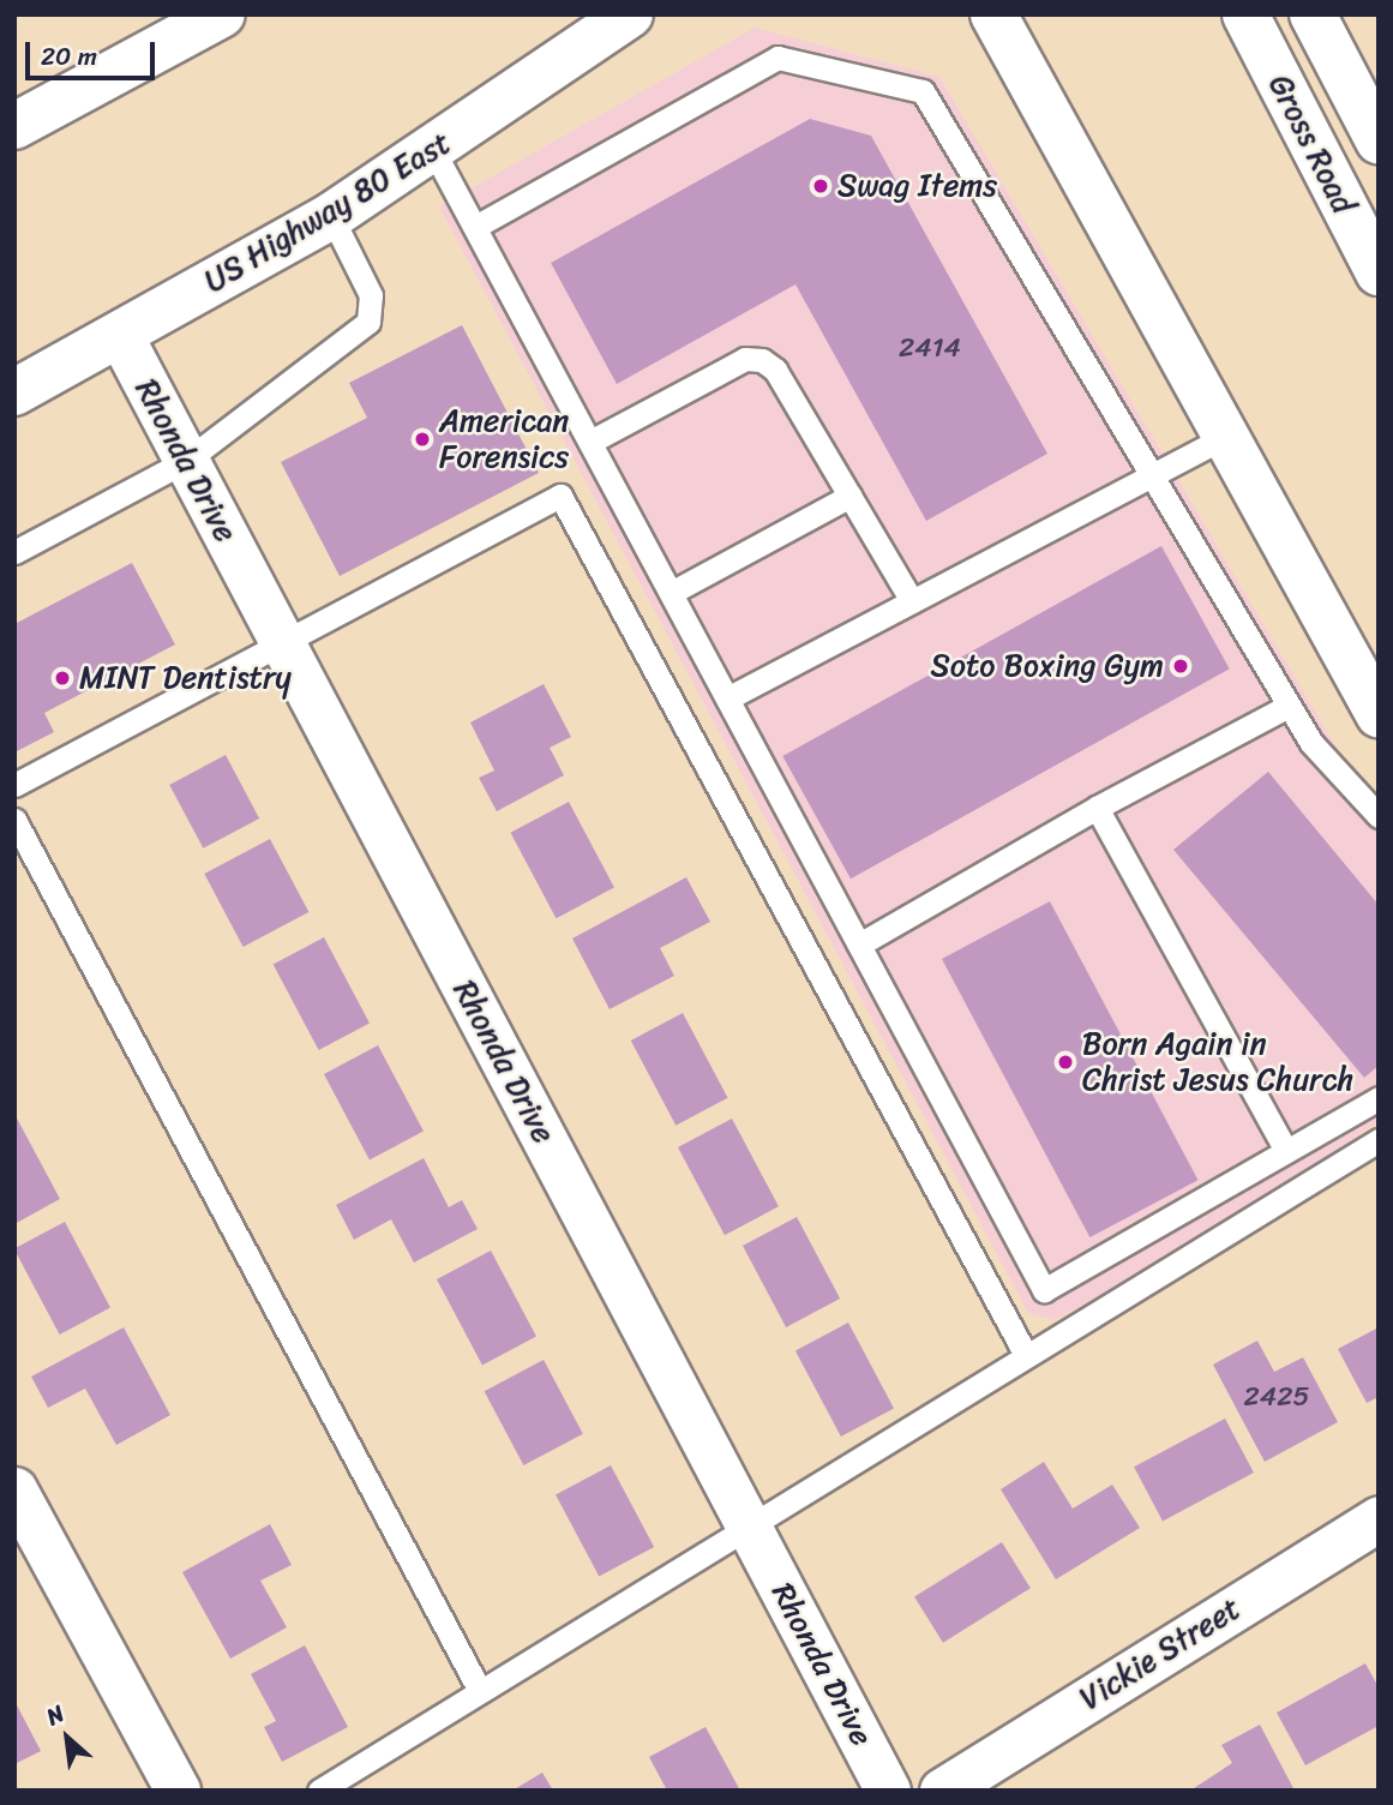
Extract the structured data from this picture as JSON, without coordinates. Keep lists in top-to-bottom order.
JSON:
{
  "streets": {
    "main road": ["Gross Road", "US Highway 80 East"],
    "street": ["Rhonda Drive", "Vickie Street"]
  },
  "crossings": [
    ["US Highway 80 East", "Rhonda Drive"]
  ],
  "places": [
    "Swag Items",
    "American Forensics",
    "Soto Boxing Gym",
    "MINT Dentistry",
    "Born Again in Christ Jesus Church"
  ],
  "house_numbers": ["2414", "2425"],
  "scale_bar": "20 m",
  "north": "top left"
}
